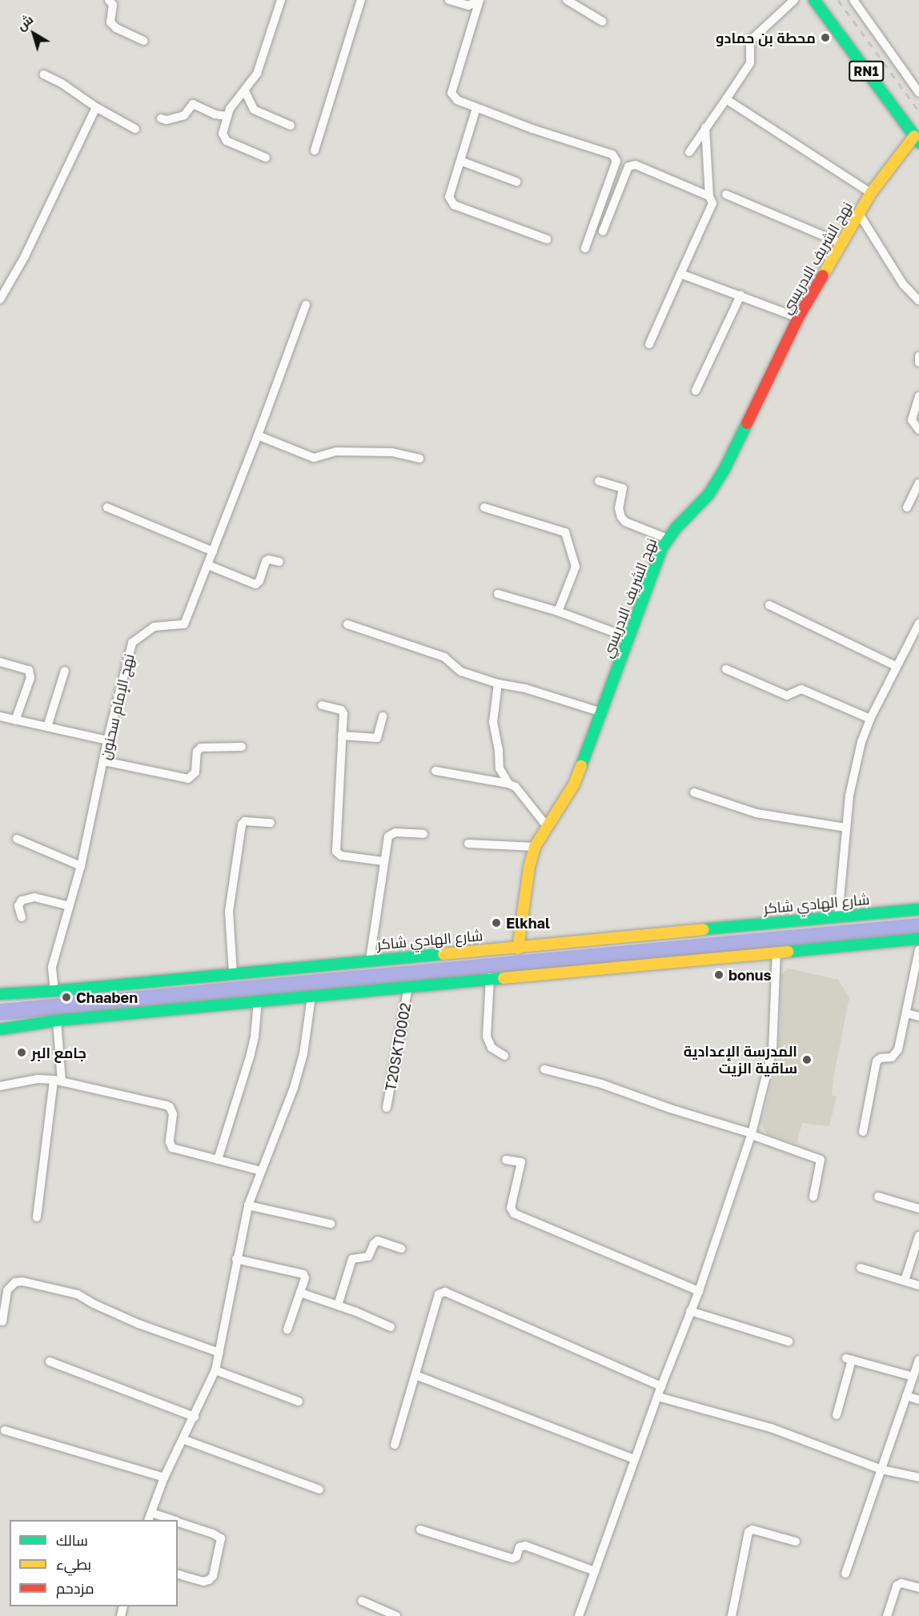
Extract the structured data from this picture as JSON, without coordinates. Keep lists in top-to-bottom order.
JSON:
{
  "streets": {
    "street": [
      "RN1",
      "نهج الشريف الادريسي",
      "نهج الإمام سحنون",
      "شارع الهادي شاكر",
      "T20SKT0002"
    ]
  },
  "crossings": [
    ["RN1", "نهج الشريف الادريسي"],
    ["نهج الشريف الادريسي", "شارع الهادي شاكر"],
    ["نهج الإمام سحنون", "شارع الهادي شاكر"]
  ],
  "places": [
    "محطة بن حمادو",
    "Elkhal",
    "bonus",
    "Chaaben",
    "جامع البر",
    "المدرسة الإعدادية ساقية الزيت"
  ],
  "legend": ["سالك", "بطيء", "مزدحم"],
  "north": "top left"
}
